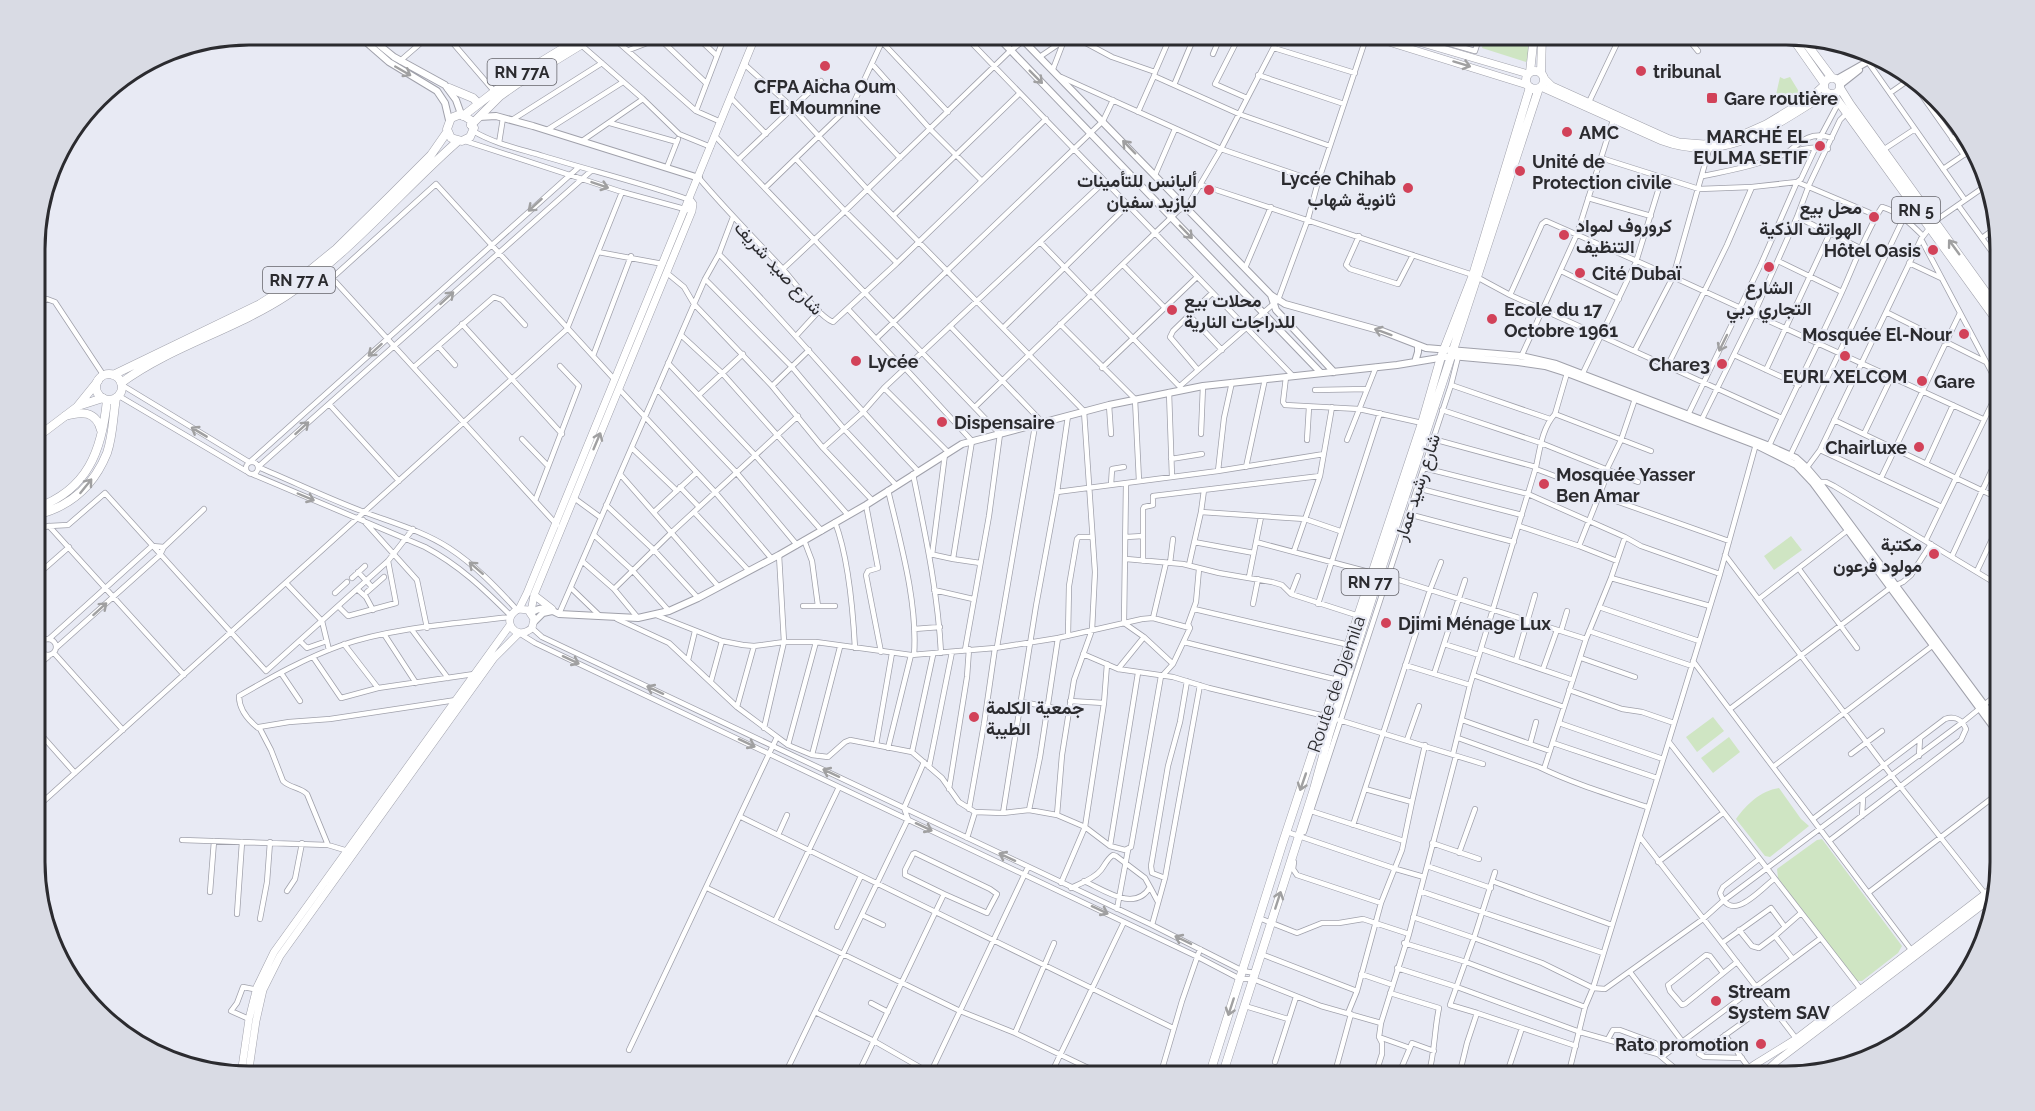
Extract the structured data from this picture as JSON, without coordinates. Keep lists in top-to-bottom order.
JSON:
{
  "streets": {
    "main road": [
      "RN 77A",
      "RN 5",
      "RN 77 A",
      "RN 77",
      "Route de Djemila"
    ],
    "street": ["شارع صيد شريف", "شارع رشيد عمار"]
  },
  "crossings": [
    ["RN 77A", "RN 77 A"],
    ["شارع رشيد عمار", "Route de Djemila"]
  ],
  "places": {
    "other": [
      "CFPA Aicha Oum El Moumnine",
      "tribunal",
      "AMC",
      "MARCHÉ EL EULMA SETIF",
      "Unité de Protection civile",
      "Lycée Chihab ثانوية شهاب",
      "أليانس للتأمينات ليازيد سفيان",
      "محل بيع الهواتف الذكية",
      "كروروف لمواد التنظيف",
      "Hôtel Oasis",
      "الشارع التجاري دبي",
      "Cité Dubaï",
      "محلات بيع للدراجات النارية",
      "Ecole du 17 Octobre 1961",
      "Mosquée El-Nour",
      "EURL XELCOM",
      "Lycée",
      "Chare3",
      "Gare",
      "Dispensaire",
      "Chairluxe",
      "Mosquée Yasser Ben Amar",
      "مكتبة مولود فرعون",
      "Djimi Ménage Lux",
      "جمعية الكلمة الطيبة",
      "Stream System SAV",
      "Rato promotion"
    ],
    "transit": ["Gare routière"]
  }
}
